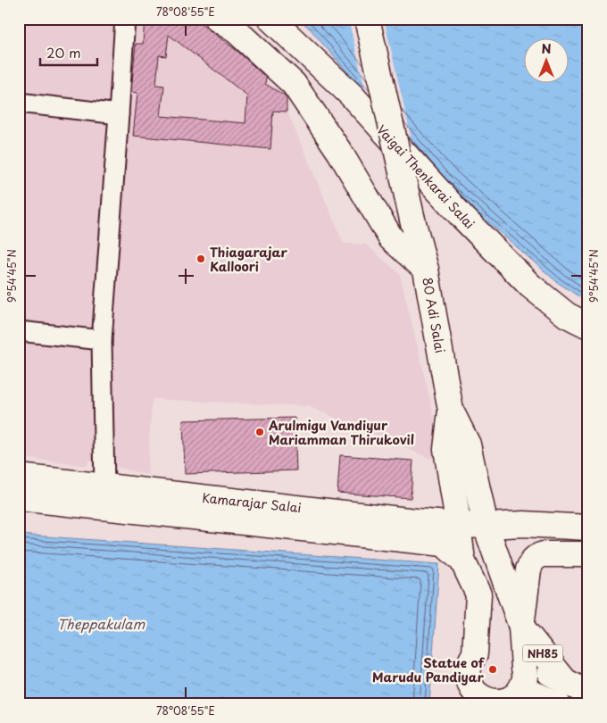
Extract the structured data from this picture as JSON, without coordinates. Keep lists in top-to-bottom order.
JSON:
{
  "streets": {
    "main road": [
      "Vaigai Thenkarai Salai",
      "80 Adi Salai",
      "Kamarajar Salai",
      "NH85"
    ]
  },
  "crossings": [
    ["80 Adi Salai", "Kamarajar Salai"],
    ["80 Adi Salai", "NH85"]
  ],
  "water": ["Theppakulam"],
  "places": ["Thiagarajar Kalloori", "Arulmigu Vandiyur Mariamman Thirukovil", "Statue of Marudu Pandiyar"],
  "scale_bar": "20 m",
  "north": "top",
  "coordinates": ["78°08'55\"E", "9°54'45\"N"]
}
